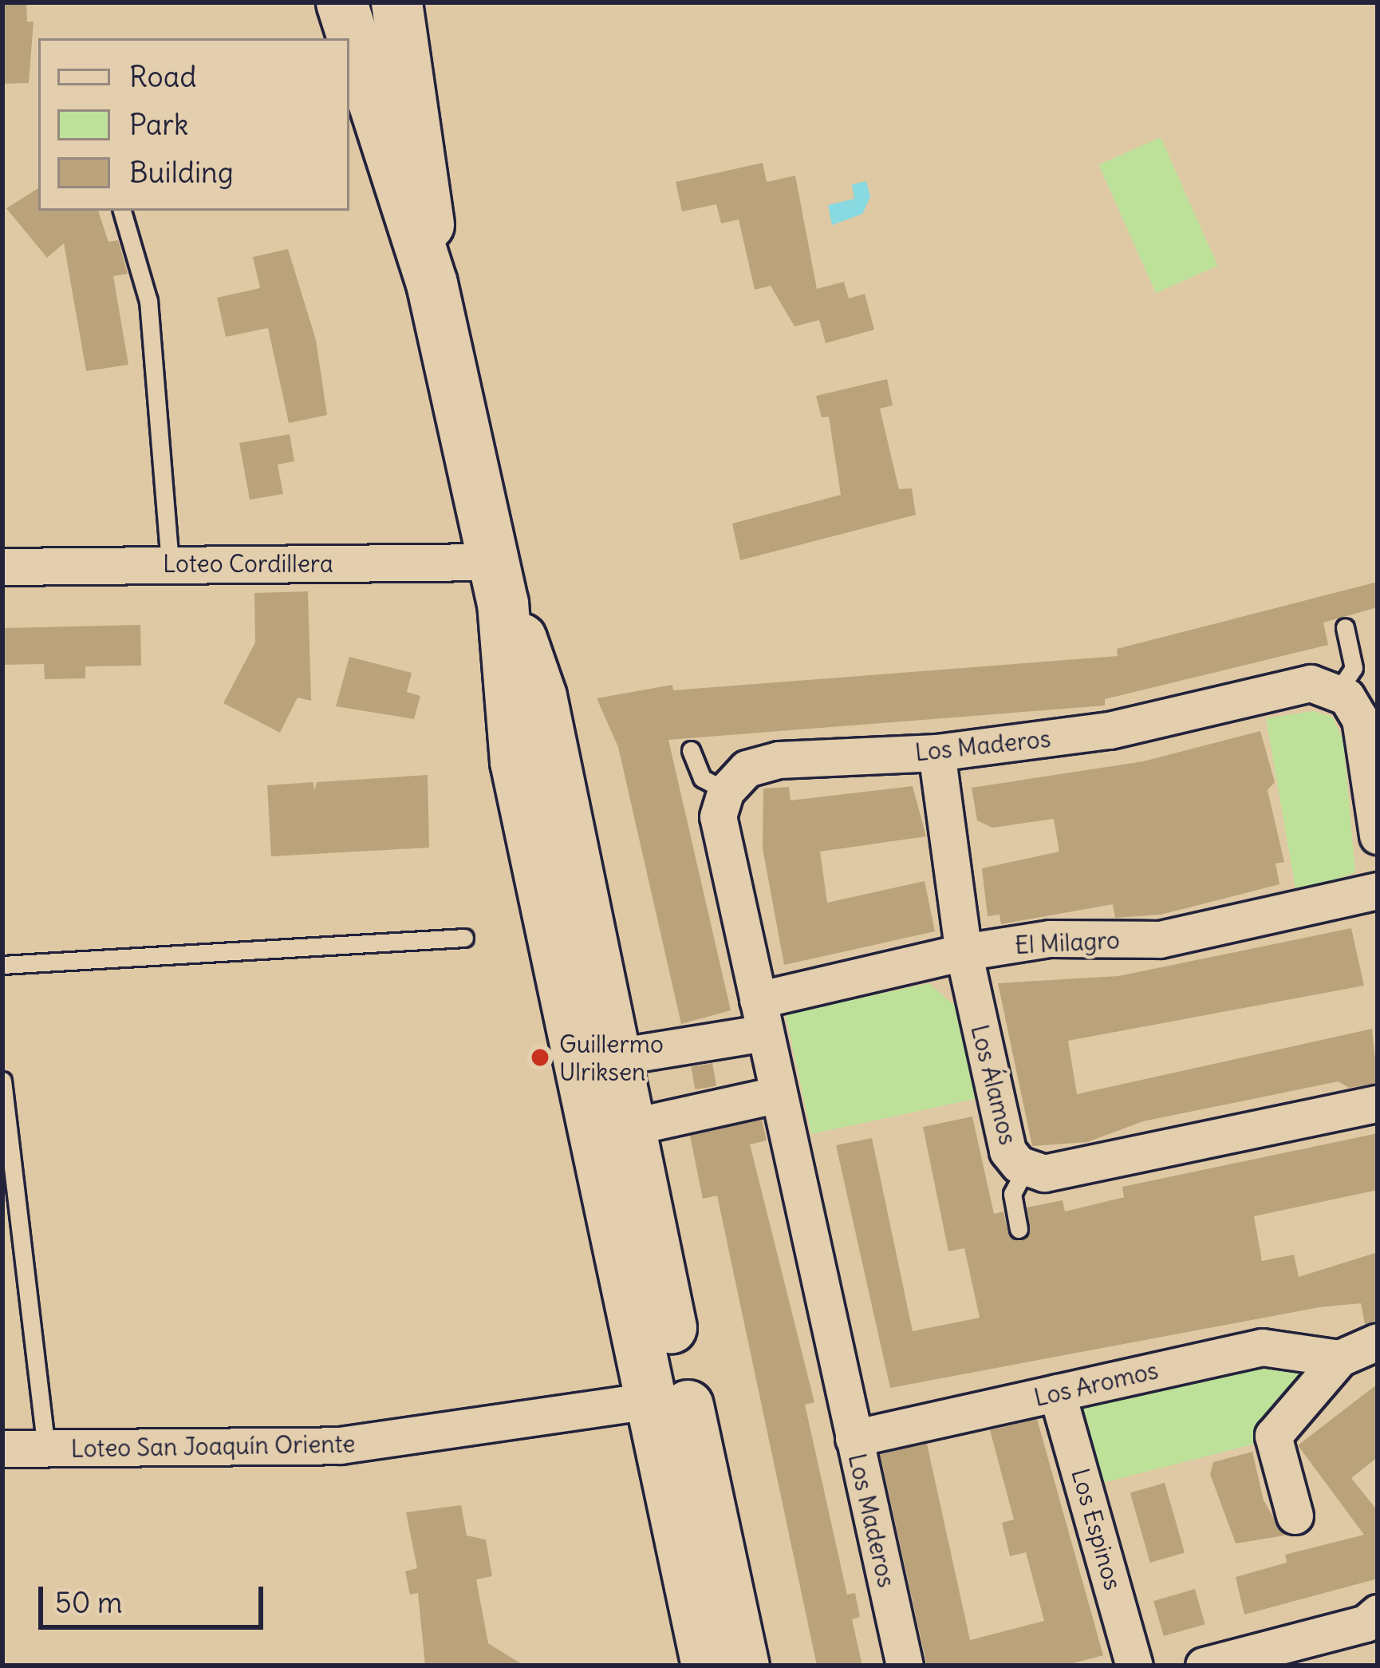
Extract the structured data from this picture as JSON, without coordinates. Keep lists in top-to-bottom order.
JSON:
{
  "streets": {
    "street": [
      "Loteo Cordillera",
      "Los Maderos",
      "El Milagro",
      "Los Álamos",
      "Los Aromos",
      "Loteo San Joaquín Oriente",
      "Los Espinos"
    ]
  },
  "crossings": [
    ["Los Maderos", "El Milagro"],
    ["Los Maderos", "Los Álamos"],
    ["Los Maderos", "Los Aromos"],
    ["El Milagro", "Los Álamos"],
    ["Los Aromos", "Los Espinos"]
  ],
  "places": ["Guillermo Ulriksen"],
  "legend": ["Road", "Park", "Building"],
  "scale_bar": "50 m"
}
